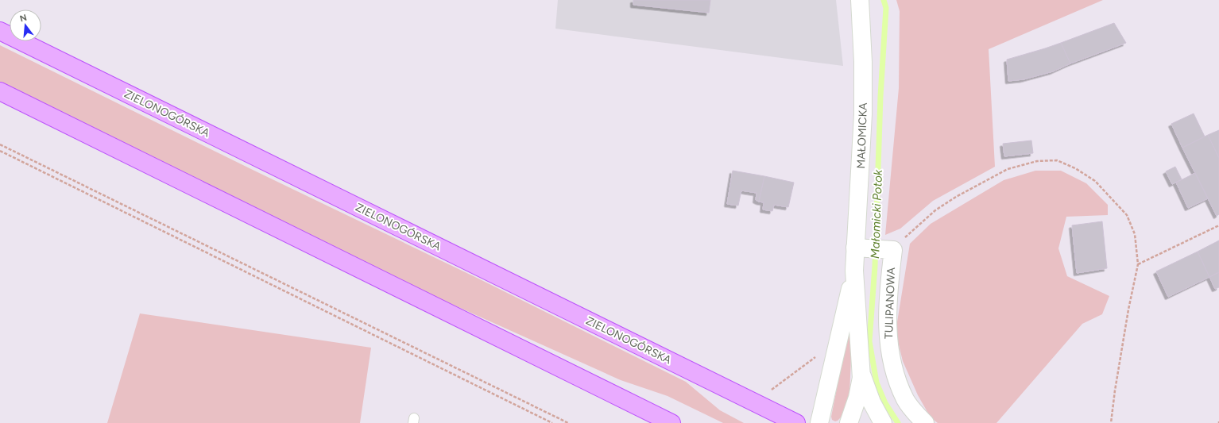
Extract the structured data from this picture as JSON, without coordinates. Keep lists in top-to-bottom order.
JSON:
{
  "streets": {
    "main road": ["ZIELONOGÓRSKA"],
    "street": ["MAŁOMICKA", "TULIPANOWA"]
  },
  "crossings": [
    ["MAŁOMICKA", "TULIPANOWA"]
  ],
  "water": ["Małomicki Potok"],
  "north": "top"
}
